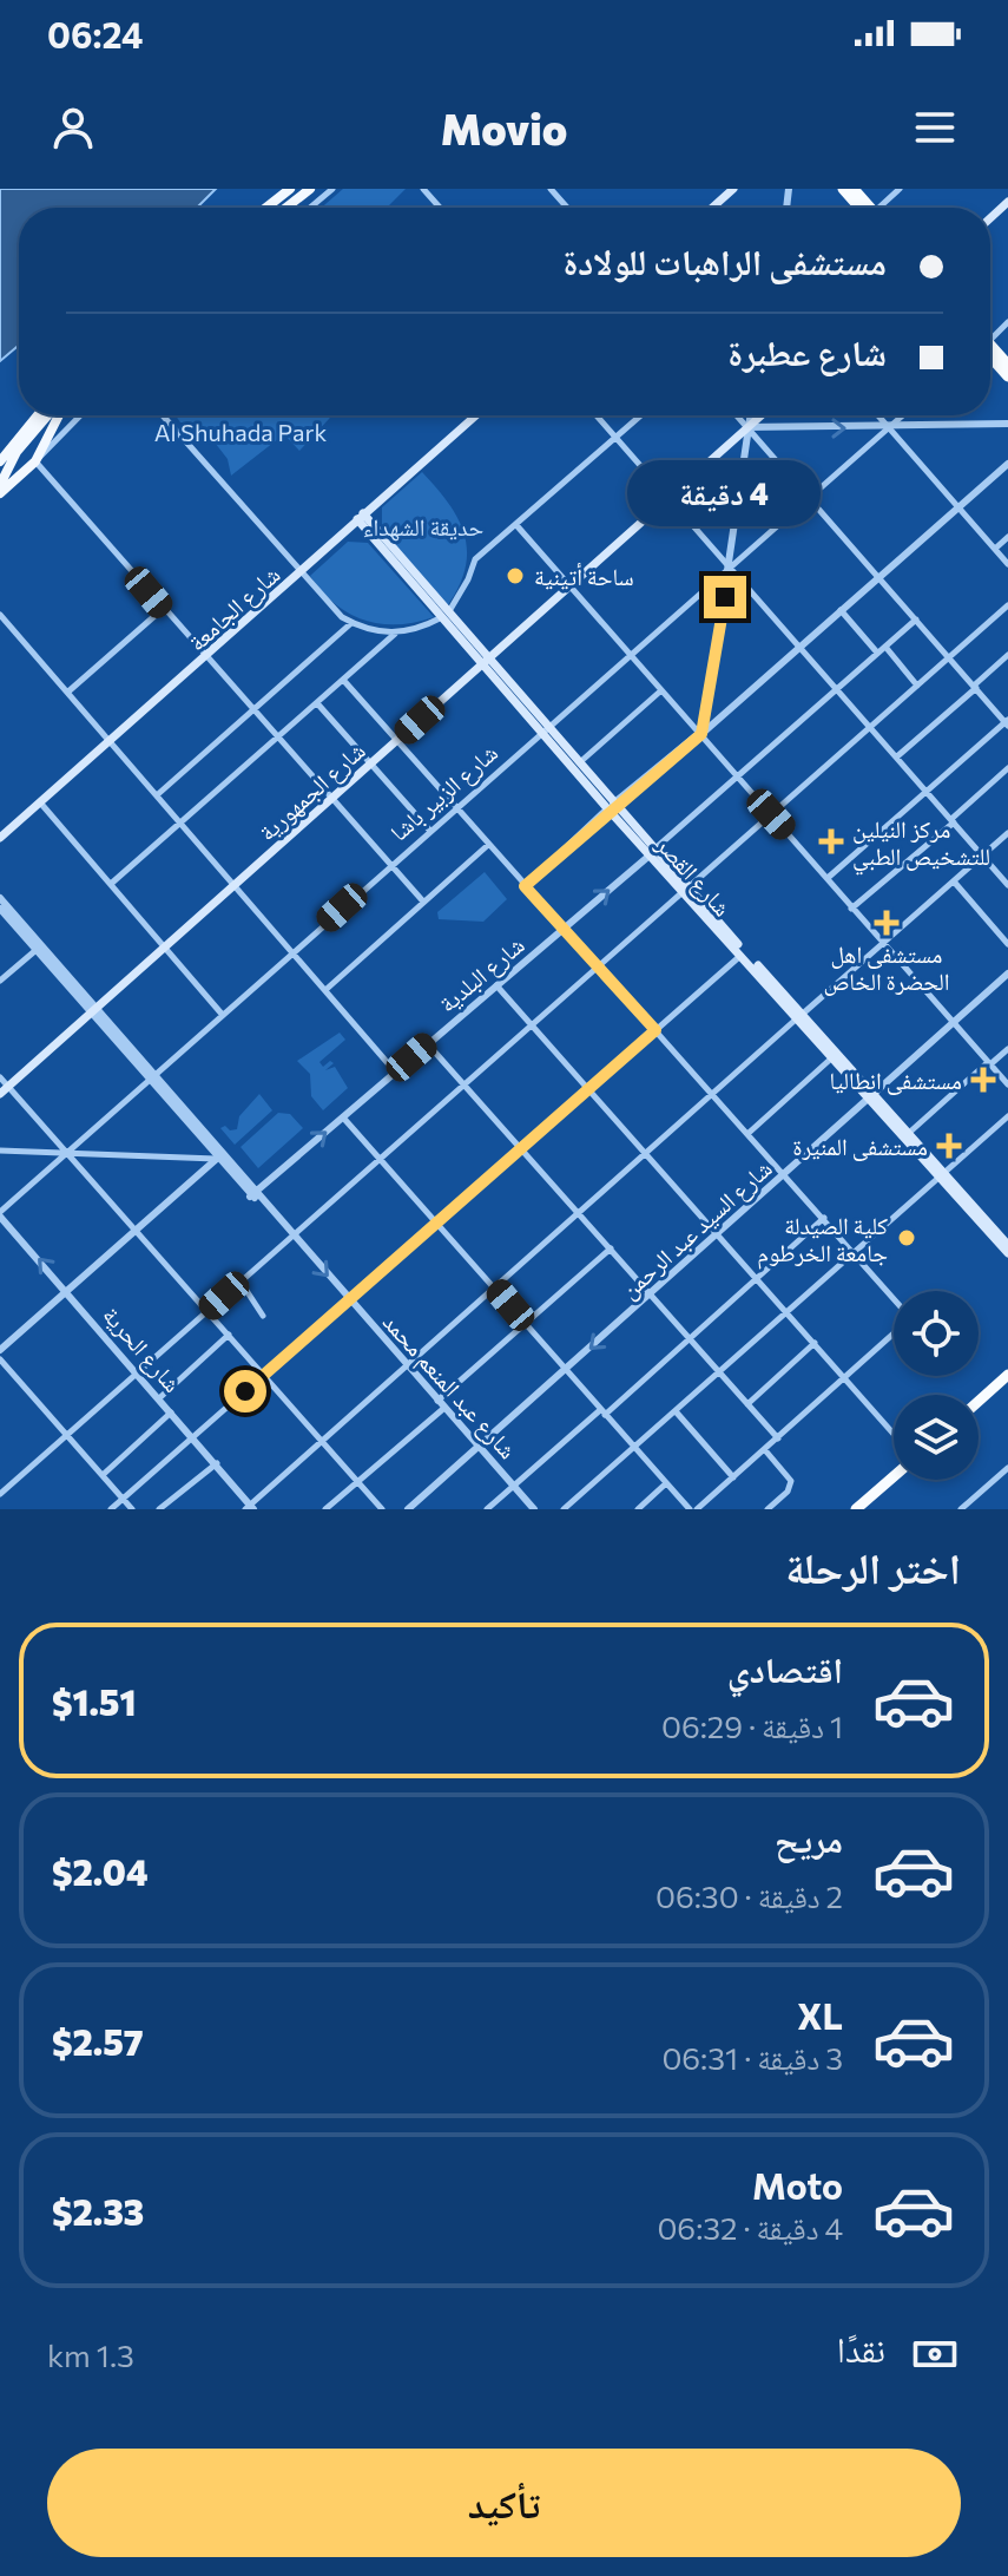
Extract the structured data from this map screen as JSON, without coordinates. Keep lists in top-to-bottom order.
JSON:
{
  "streets": {
    "main road": ["شارع الجامعة", "شارع الجمهورية", "شارع القصر"],
    "street": [
      "شارع الزبير باشا",
      "شارع البلدية",
      "شارع السيد عبد الرحمن",
      "شارع الحرية",
      "شارع عبد المنعم محمد"
    ]
  },
  "crossings": [
    ["شارع الجامعة", "شارع القصر"],
    ["شارع الجمهورية", "شارع القصر"],
    ["شارع الجمهورية", "شارع عبد المنعم محمد"],
    ["شارع الزبير باشا", "شارع القصر"],
    ["شارع الزبير باشا", "شارع الحرية"],
    ["شارع الزبير باشا", "شارع عبد المنعم محمد"],
    ["شارع القصر", "شارع البلدية"],
    ["شارع القصر", "شارع السيد عبد الرحمن"],
    ["شارع البلدية", "شارع عبد المنعم محمد"],
    ["شارع السيد عبد الرحمن", "شارع عبد المنعم محمد"]
  ],
  "parks": ["Al Shuhada Park", "حديقة الشهداء"],
  "places": {
    "other": ["ساحة أتينية", "كلية الصيدلة جامعة الخرطوم"],
    "health": [
      "مركز النيلين للتشخيص الطبي",
      "مستشفى اهل الحضرة الخاص",
      "مستشفى انطاليا",
      "مستشفى المنيرة"
    ]
  },
  "page": {
    "status": "06:24",
    "header": "Movio",
    "banner": ["مستشفى الراهبات للولادة", "شارع عطبرة"],
    "bubble": "4 دقيقة",
    "heading": "اختر الرحلة",
    "list": [
      {
        "name": "اقتصادي",
        "note": "1 دقيقة · 06:29",
        "value": "$1.51"
      },
      {
        "name": "مريح",
        "note": "2 دقيقة · 06:30",
        "value": "$2.04"
      },
      {
        "name": "XL",
        "note": "3 دقيقة · 06:31",
        "value": "$2.57"
      },
      {
        "name": "Moto",
        "note": "4 دقيقة · 06:32",
        "value": "$2.33"
      }
    ],
    "pay": ["نقدًا", "1.3 km"],
    "buttons": "تأكيد"
  }
}
